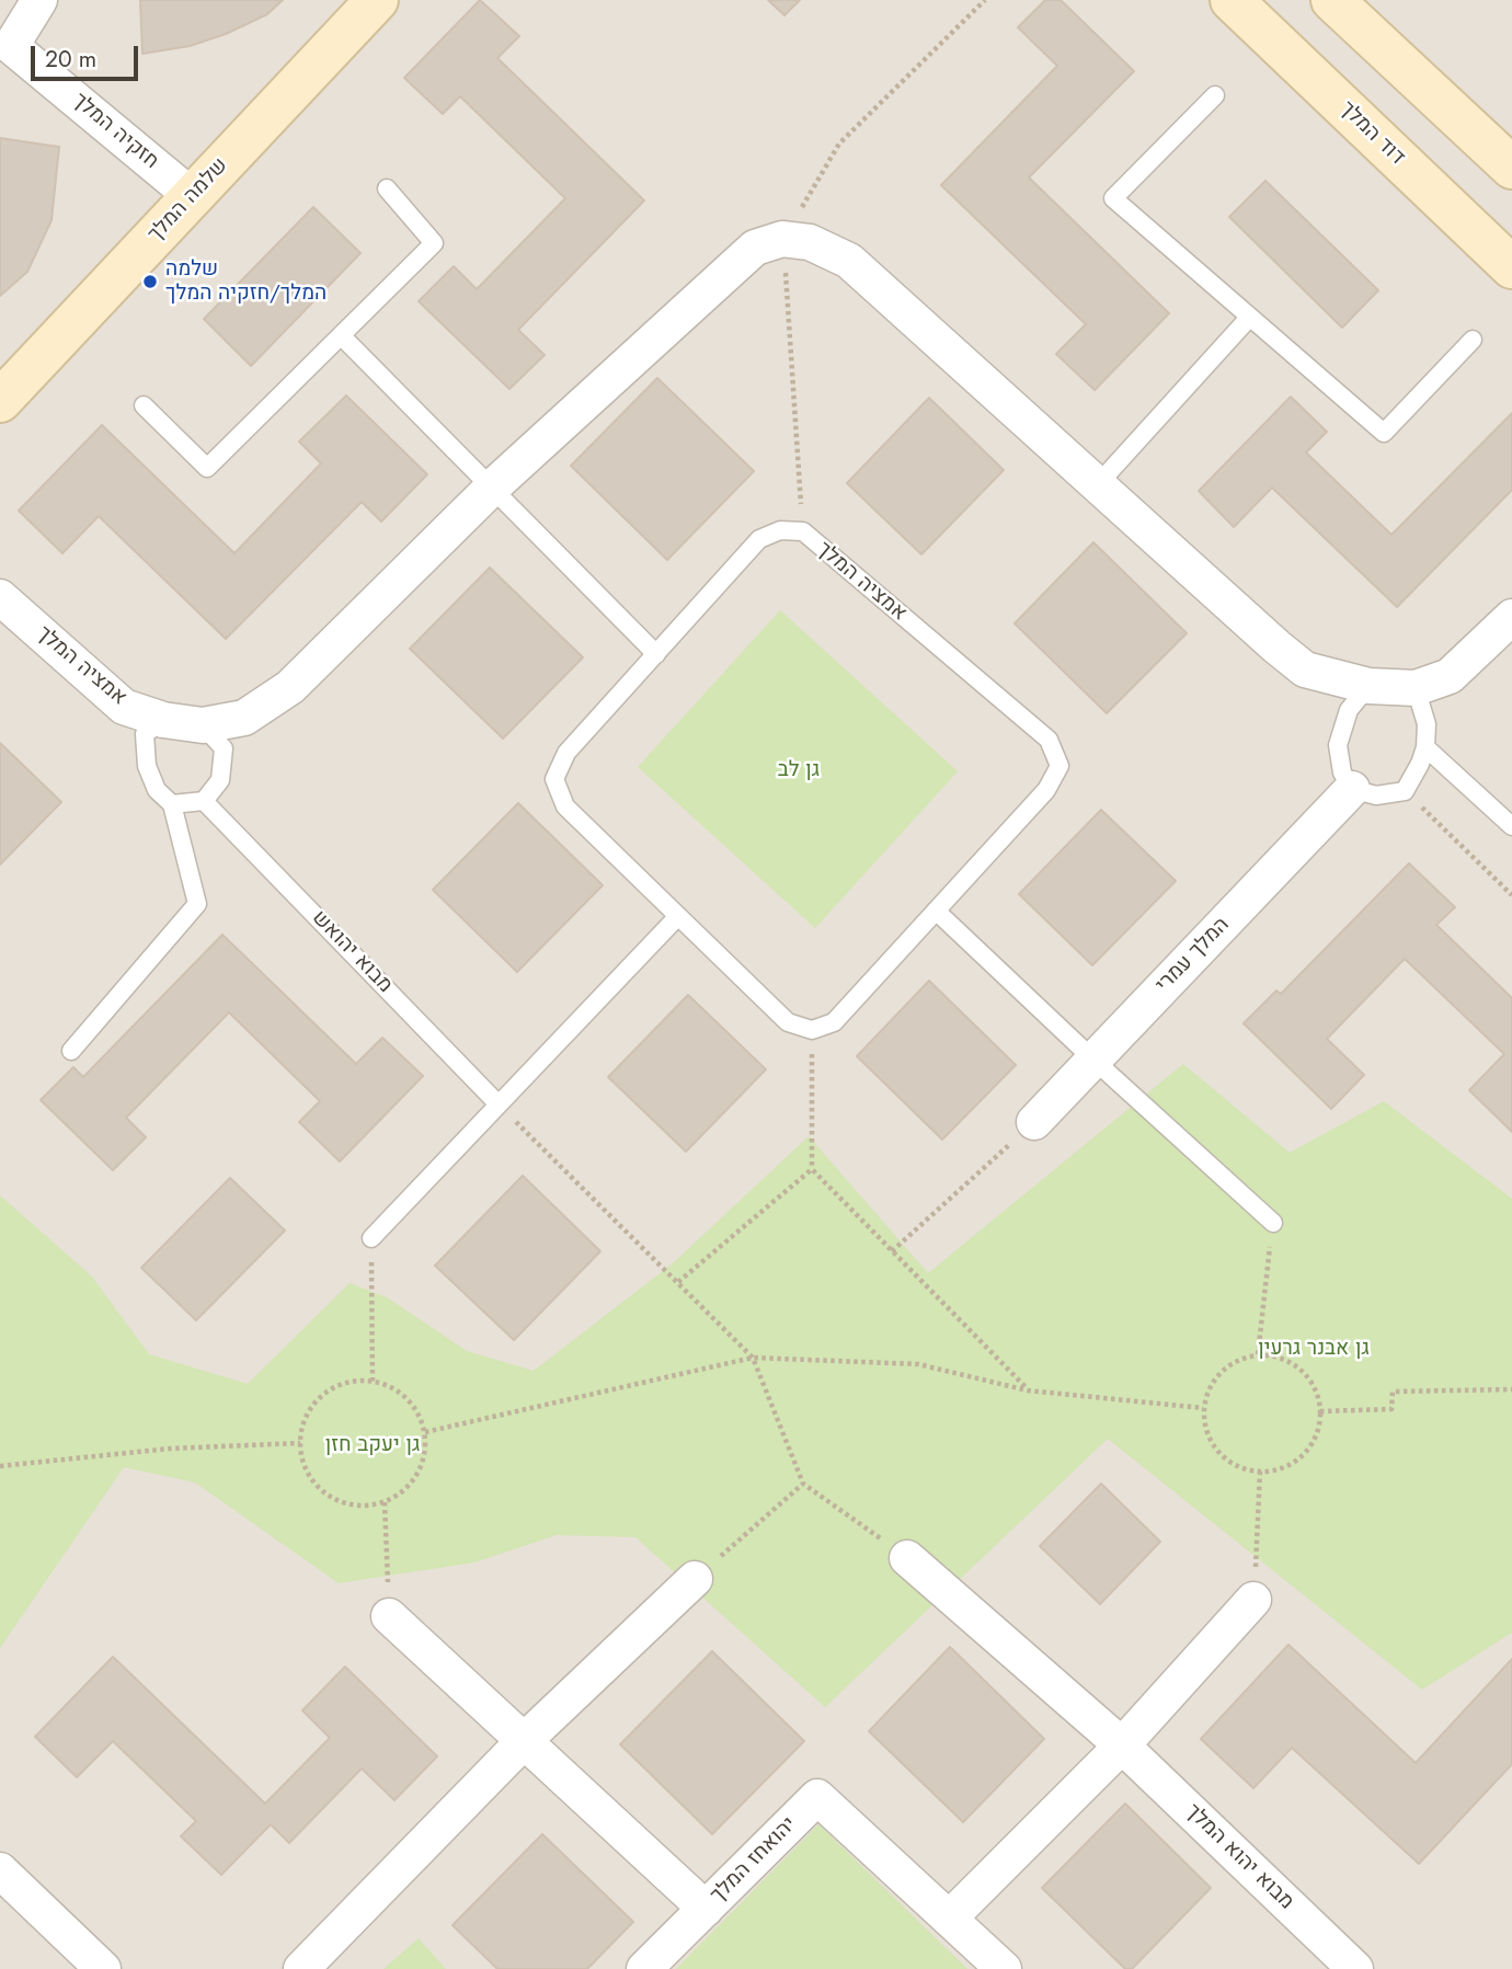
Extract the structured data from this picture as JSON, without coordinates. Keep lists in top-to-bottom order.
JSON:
{
  "streets": {
    "street": [
      "חזקיה המלך",
      "דוד המלך",
      "שלמה המלך",
      "אמציה המלך",
      "המלך עמרי",
      "מבוא יהוא המלך",
      "יהואחז המלך"
    ],
    "lane": ["מבוא יהואש"]
  },
  "crossings": [
    ["חזקיה המלך", "שלמה המלך"],
    ["אמציה המלך", "מבוא יהואש"],
    ["אמציה המלך", "המלך עמרי"]
  ],
  "parks": ["גן לב", "גן אבנר גרעין", "גן יעקב חזן"],
  "places": ["שלמה המלך/חזקיה המלך"],
  "scale_bar": "20 m"
}
